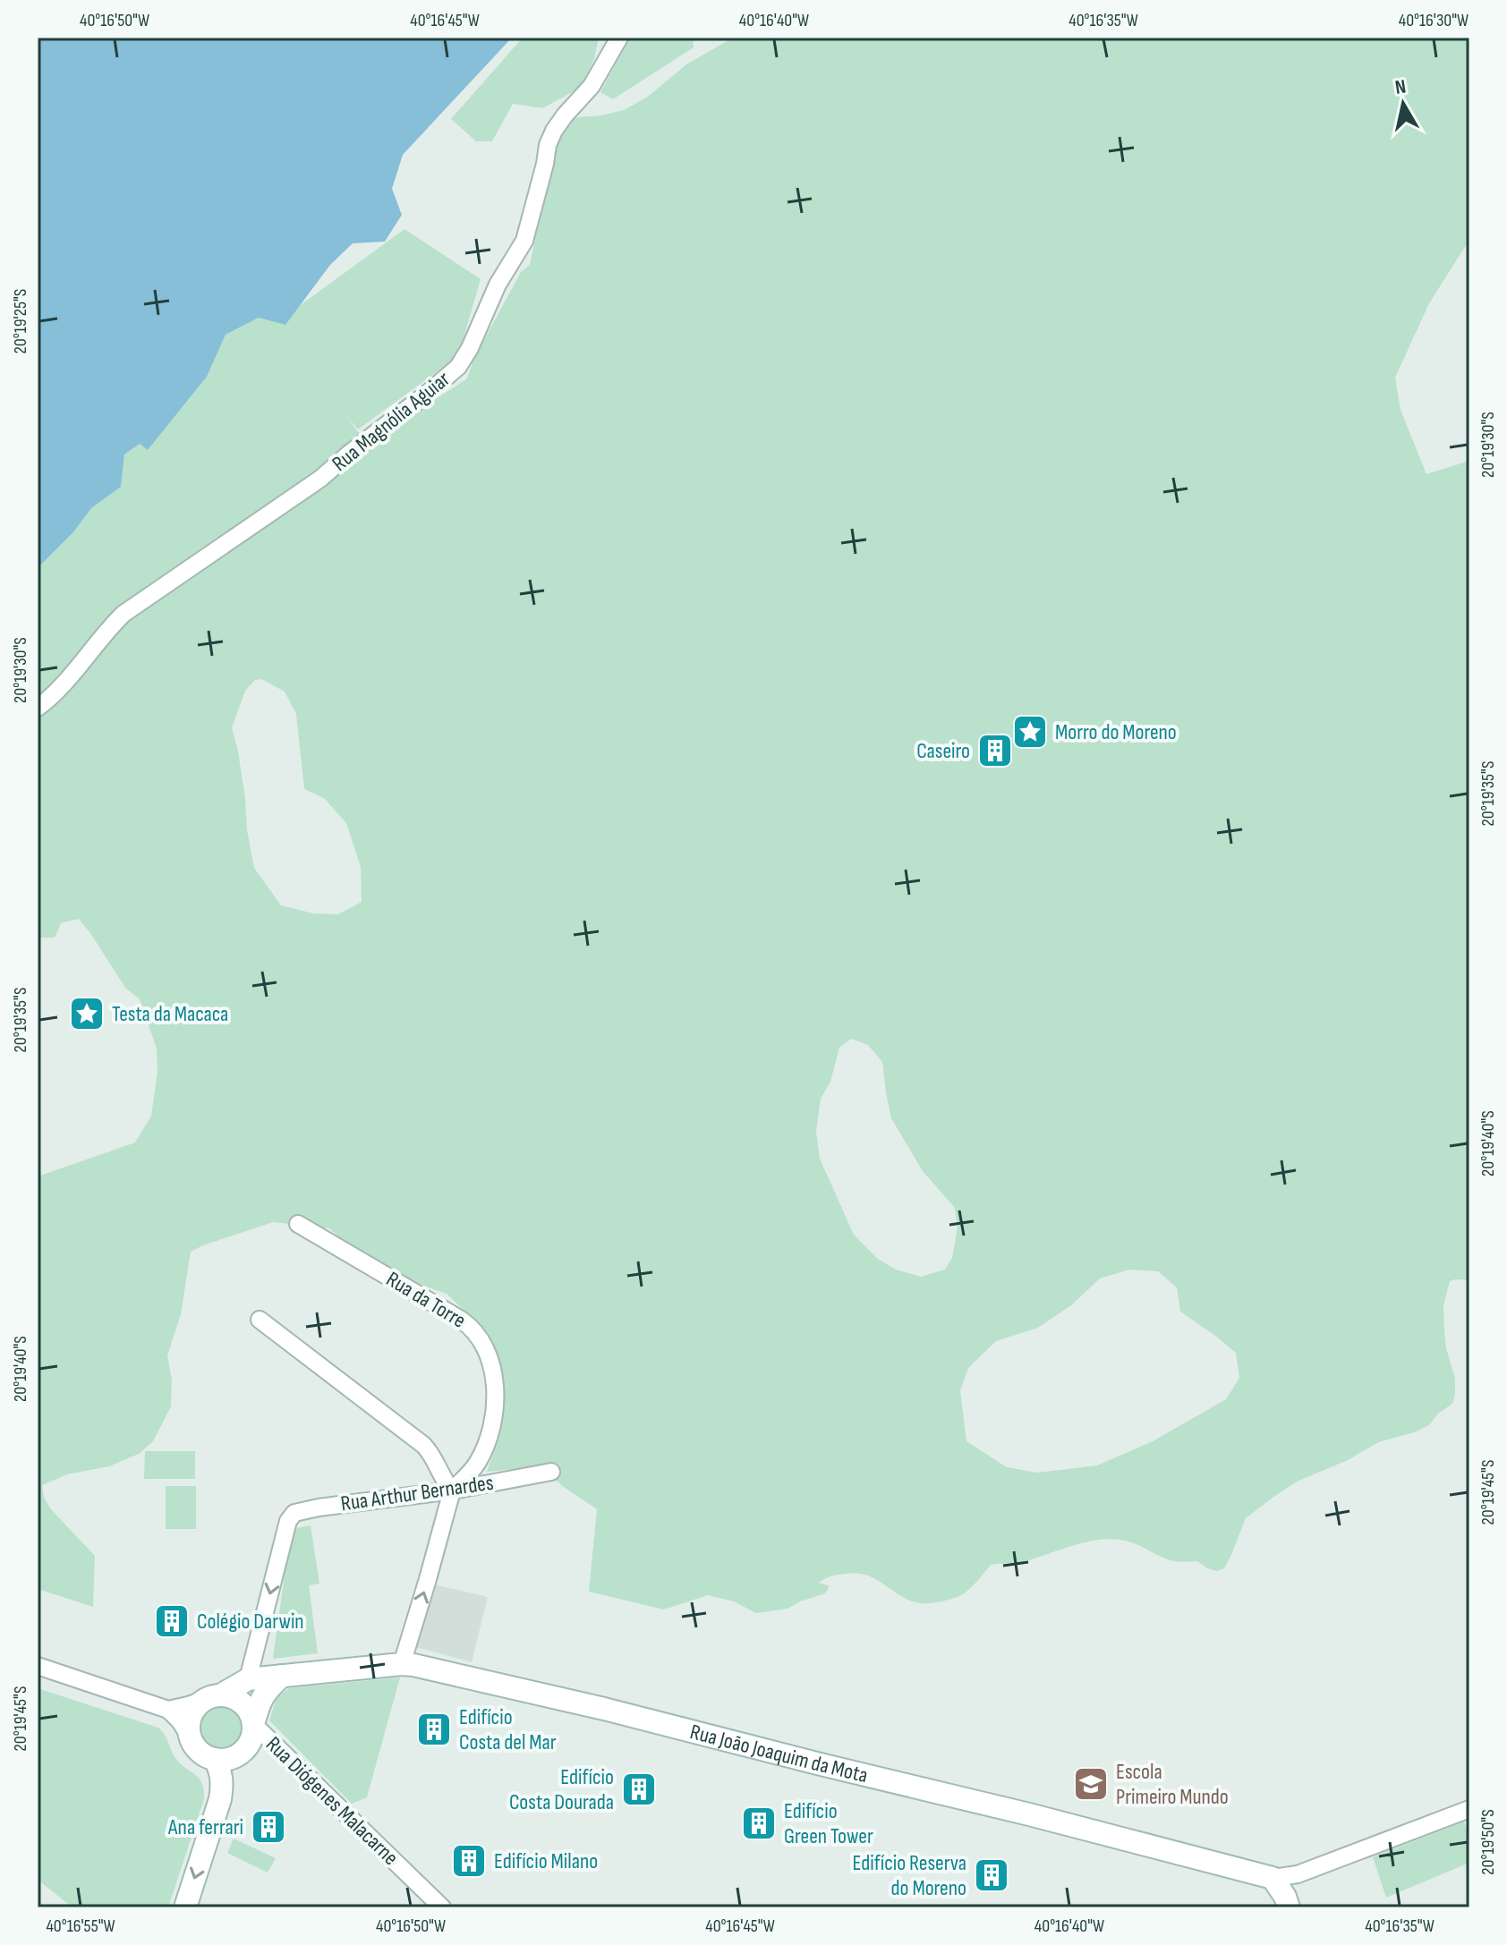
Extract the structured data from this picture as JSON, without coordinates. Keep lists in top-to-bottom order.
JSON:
{
  "streets": {
    "street": [
      "Rua Magnólia Aguiar",
      "Rua da Torre",
      "Rua Arthur Bernardes",
      "Rua João Joaquim da Mota",
      "Rua Diógenes Malacarne"
    ]
  },
  "crossings": [
    ["Rua da Torre", "Rua Arthur Bernardes"],
    ["Rua Arthur Bernardes", "Rua João Joaquim da Mota"]
  ],
  "one_way": ["Rua Arthur Bernardes"],
  "places": {
    "place": ["Morro do Moreno", "Testa da Macaca"],
    "building": [
      "Caseiro",
      "Colégio Darwin",
      "Edifício Costa del Mar",
      "Edifício Costa Dourada",
      "Edifício Green Tower",
      "Ana ferrari",
      "Edifício Milano",
      "Edifício Reserva do Moreno"
    ],
    "school or university": ["Escola Primeiro Mundo"]
  },
  "north": "top",
  "coordinates": [
    "40°16'50\"W",
    "40°16'45\"W",
    "40°16'40\"W",
    "40°16'35\"W",
    "40°16'30\"W",
    "20°19'25\"S",
    "20°19'30\"S",
    "20°19'35\"S",
    "20°19'40\"S",
    "20°19'45\"S",
    "20°19'50\"S",
    "40°16'55\"W"
  ]
}
